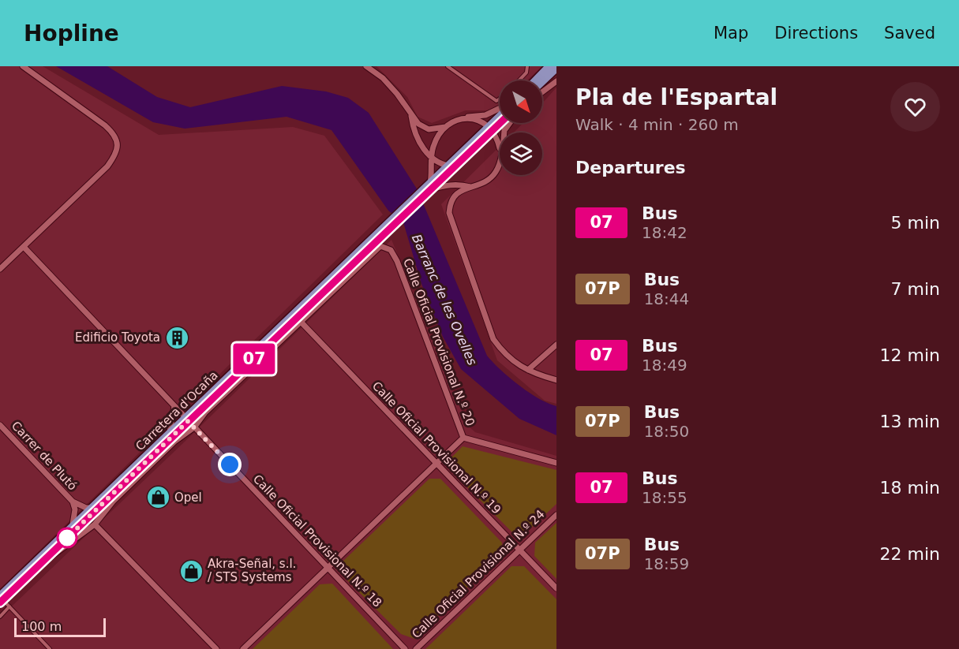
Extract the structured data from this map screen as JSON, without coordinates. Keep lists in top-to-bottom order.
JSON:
{
  "streets": {
    "main road": ["Carretera d'Ocaña"],
    "street": [
      "Calle Oficial Provisional N.º 20",
      "Calle Oficial Provisional N.º 19",
      "Carrer de Plutó",
      "Calle Oficial Provisional N.º 18",
      "Calle Oficial Provisional N.º 24"
    ]
  },
  "crossings": [
    ["Calle Oficial Provisional N.º 20", "Carretera d'Ocaña"],
    ["Carretera d'Ocaña", "Calle Oficial Provisional N.º 19"],
    ["Carretera d'Ocaña", "Carrer de Plutó"],
    ["Carretera d'Ocaña", "Calle Oficial Provisional N.º 18"],
    ["Calle Oficial Provisional N.º 19", "Calle Oficial Provisional N.º 24"]
  ],
  "water": ["Barranc de les Ovelles"],
  "places": {
    "building": ["Edificio Toyota"],
    "shop": ["Opel", "Akra-Señal, s.l. / STS Systems"]
  },
  "lines": ["bus line 07"],
  "scale_bar": "100 m",
  "north": "bottom right",
  "page": {
    "header": "Hopline",
    "nav": ["Map", "Directions", "Saved"],
    "on_map": "07",
    "heading": [
      ["Pla de l'Espartal", "Walk · 4 min · 260 m"],
      "Departures"
    ],
    "list": [
      {
        "mark": "07",
        "name": "Bus",
        "note": "18:42",
        "value": "5 min"
      },
      {
        "mark": "07P",
        "name": "Bus",
        "note": "18:44",
        "value": "7 min"
      },
      {
        "mark": "07",
        "name": "Bus",
        "note": "18:49",
        "value": "12 min"
      },
      {
        "mark": "07P",
        "name": "Bus",
        "note": "18:50",
        "value": "13 min"
      },
      {
        "mark": "07",
        "name": "Bus",
        "note": "18:55",
        "value": "18 min"
      },
      {
        "mark": "07P",
        "name": "Bus",
        "note": "18:59",
        "value": "22 min"
      }
    ],
    "scale": "100 m"
  }
}
